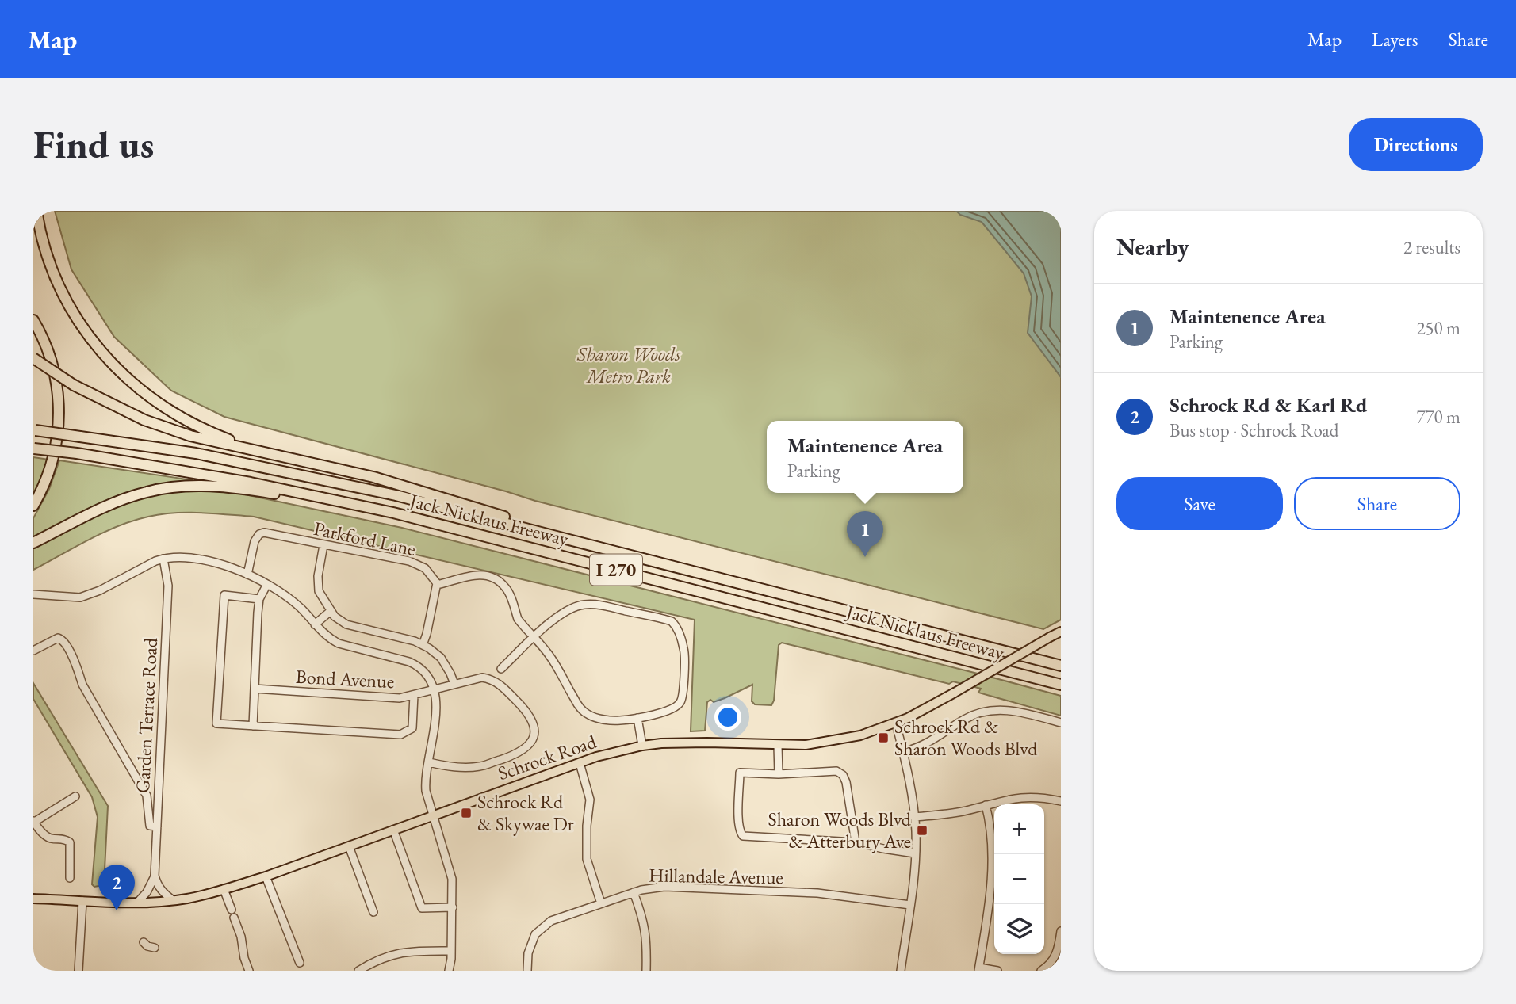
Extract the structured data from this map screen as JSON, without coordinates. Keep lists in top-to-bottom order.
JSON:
{
  "streets": {
    "highway": ["Jack Nicklaus Freeway", "I 270"],
    "main road": ["Schrock Road"],
    "street": [
      "Parkford Lane",
      "Bond Avenue",
      "Garden Terrace Road",
      "Hillandale Avenue"
    ]
  },
  "crossings": [
    ["Garden Terrace Road", "Schrock Road"]
  ],
  "parks": ["Sharon Woods Metro Park"],
  "places": {
    "transit": ["Schrock Rd & Sharon Woods Blvd", "Schrock Rd & Skywae Dr", "Sharon Woods Blvd & Atterbury Ave"]
  },
  "page": {
    "header": "Map",
    "nav": ["Map", "Layers", "Share"],
    "buttons": [
      "Directions",
      ["Save", "Share"]
    ],
    "title": "Find us",
    "heading": ["Nearby", "2 results"],
    "list": [
      {
        "mark": "1",
        "name": "Maintenence Area",
        "note": "Parking",
        "value": "250 m"
      },
      {
        "mark": "2",
        "name": "Schrock Rd & Karl Rd",
        "note": "Bus stop · Schrock Road",
        "value": "770 m"
      }
    ],
    "popup": ["Maintenence Area", "Parking"],
    "pins": ["1", "2"],
    "map_buttons": ["+", "−"]
  }
}
